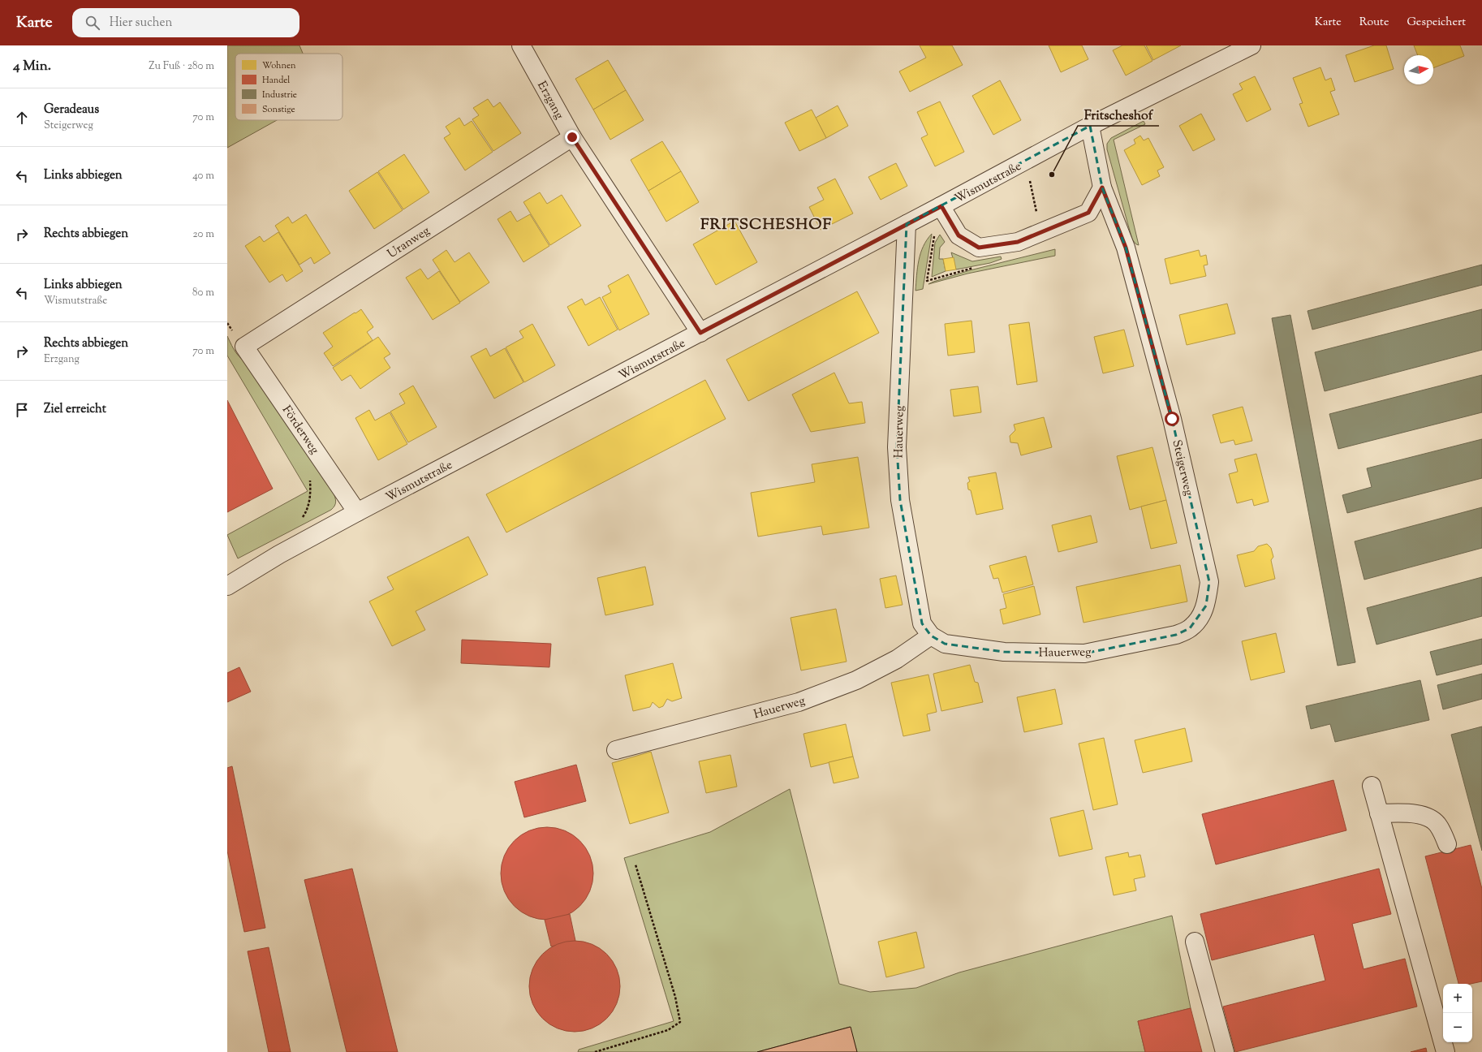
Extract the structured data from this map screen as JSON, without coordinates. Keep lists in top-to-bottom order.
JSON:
{
  "streets": {
    "street": [
      "Erzgang",
      "Wismutstraße",
      "Uranweg",
      "Förderweg",
      "Hauerweg",
      "Steigerweg"
    ]
  },
  "crossings": [
    ["Erzgang", "Wismutstraße"],
    ["Erzgang", "Uranweg"],
    ["Wismutstraße", "Förderweg"],
    ["Wismutstraße", "Hauerweg"],
    ["Wismutstraße", "Steigerweg"],
    ["Uranweg", "Förderweg"],
    ["Hauerweg", "Steigerweg"]
  ],
  "districts": ["FRITSCHESHOF"],
  "places": ["Fritscheshof"],
  "legend": [
    "Wohnen",
    "Handel",
    "Industrie",
    "Sonstige"
  ],
  "north": "right",
  "page": {
    "header": "Karte",
    "search": "Hier suchen",
    "nav": ["Karte", "Route", "Gespeichert"],
    "heading": ["4 Min.", "Zu Fuß · 280 m"],
    "list": [
      ["Geradeaus", "Steigerweg", "70 m"],
      ["Links abbiegen", "40 m"],
      ["Rechts abbiegen", "20 m"],
      ["Links abbiegen", "Wismutstraße", "80 m"],
      ["Rechts abbiegen", "Erzgang", "70 m"],
      "Ziel erreicht"
    ],
    "map_buttons": ["+", "−"]
  }
}
